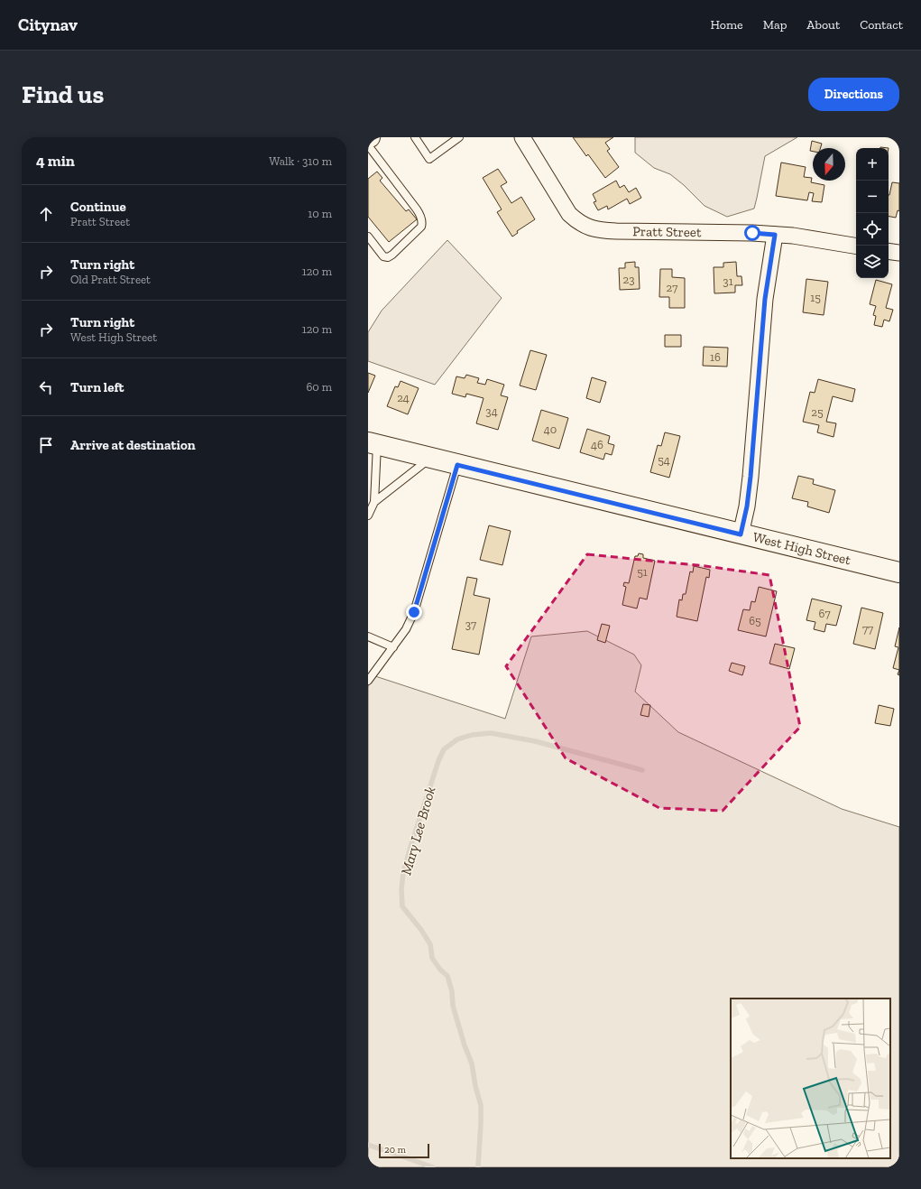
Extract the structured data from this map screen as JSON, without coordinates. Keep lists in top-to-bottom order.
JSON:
{
  "streets": {
    "main road": ["West High Street"],
    "street": ["Pratt Street"]
  },
  "water": ["Mary Lee Brook"],
  "house_numbers": [
    "23",
    "31",
    "27",
    "15",
    "16",
    "24",
    "34",
    "25",
    "40",
    "46",
    "54",
    "51",
    "67",
    "65",
    "37",
    "77"
  ],
  "scale_bar": "20 m",
  "north": "bottom",
  "page": {
    "header": "Citynav",
    "nav": [
      "Home",
      "Map",
      "About",
      "Contact"
    ],
    "buttons": "Directions",
    "title": "Find us",
    "heading": ["4 min", "Walk · 310 m"],
    "map_buttons": ["+", "−"],
    "list": [
      ["Continue", "Pratt Street", "10 m"],
      ["Turn right", "Old Pratt Street", "120 m"],
      ["Turn right", "West High Street", "120 m"],
      ["Turn left", "60 m"],
      "Arrive at destination"
    ],
    "scale": "20 m"
  }
}
